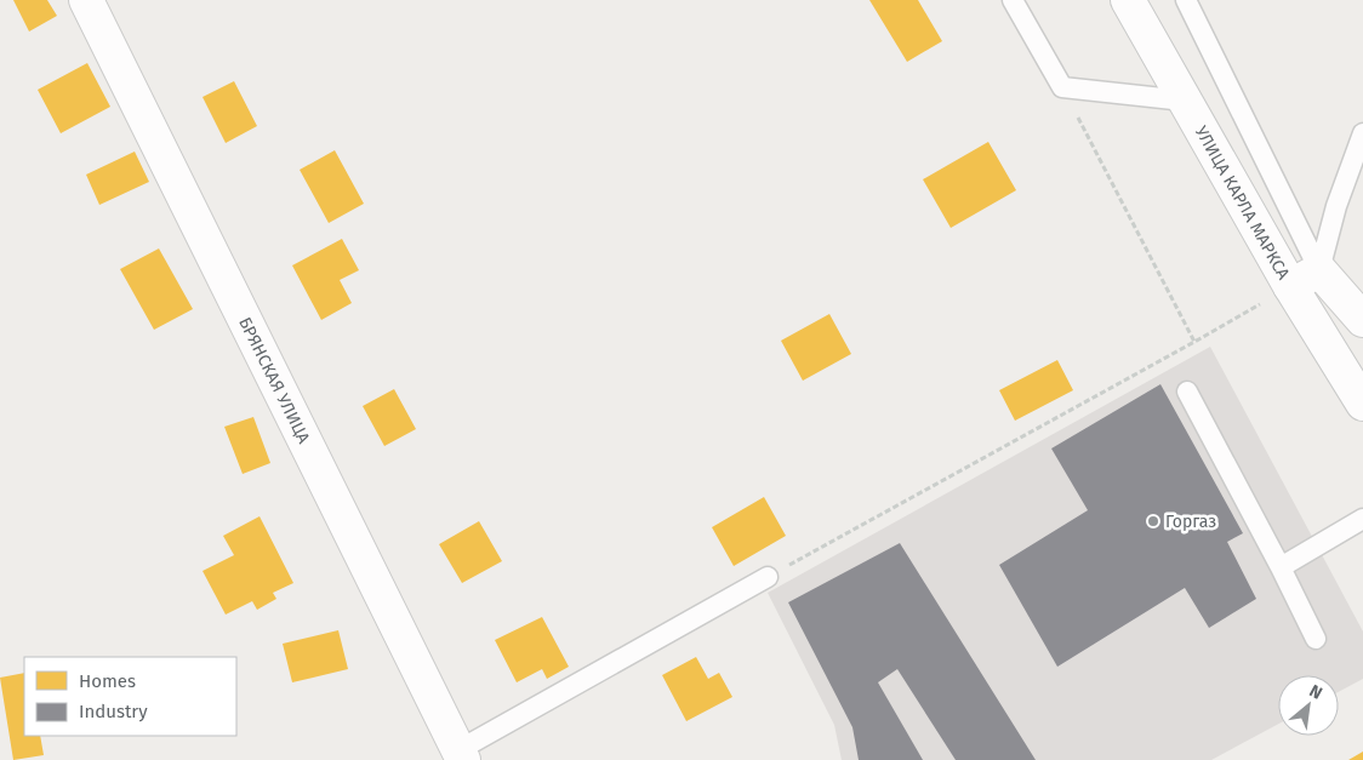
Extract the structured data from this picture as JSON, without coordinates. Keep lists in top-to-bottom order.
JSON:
{
  "streets": {
    "street": ["УЛИЦА КАРЛА МАРКСА", "БРЯНСКАЯ УЛИЦА"]
  },
  "places": ["Горгаз"],
  "legend": ["Homes", "Industry"],
  "north": "top right"
}
